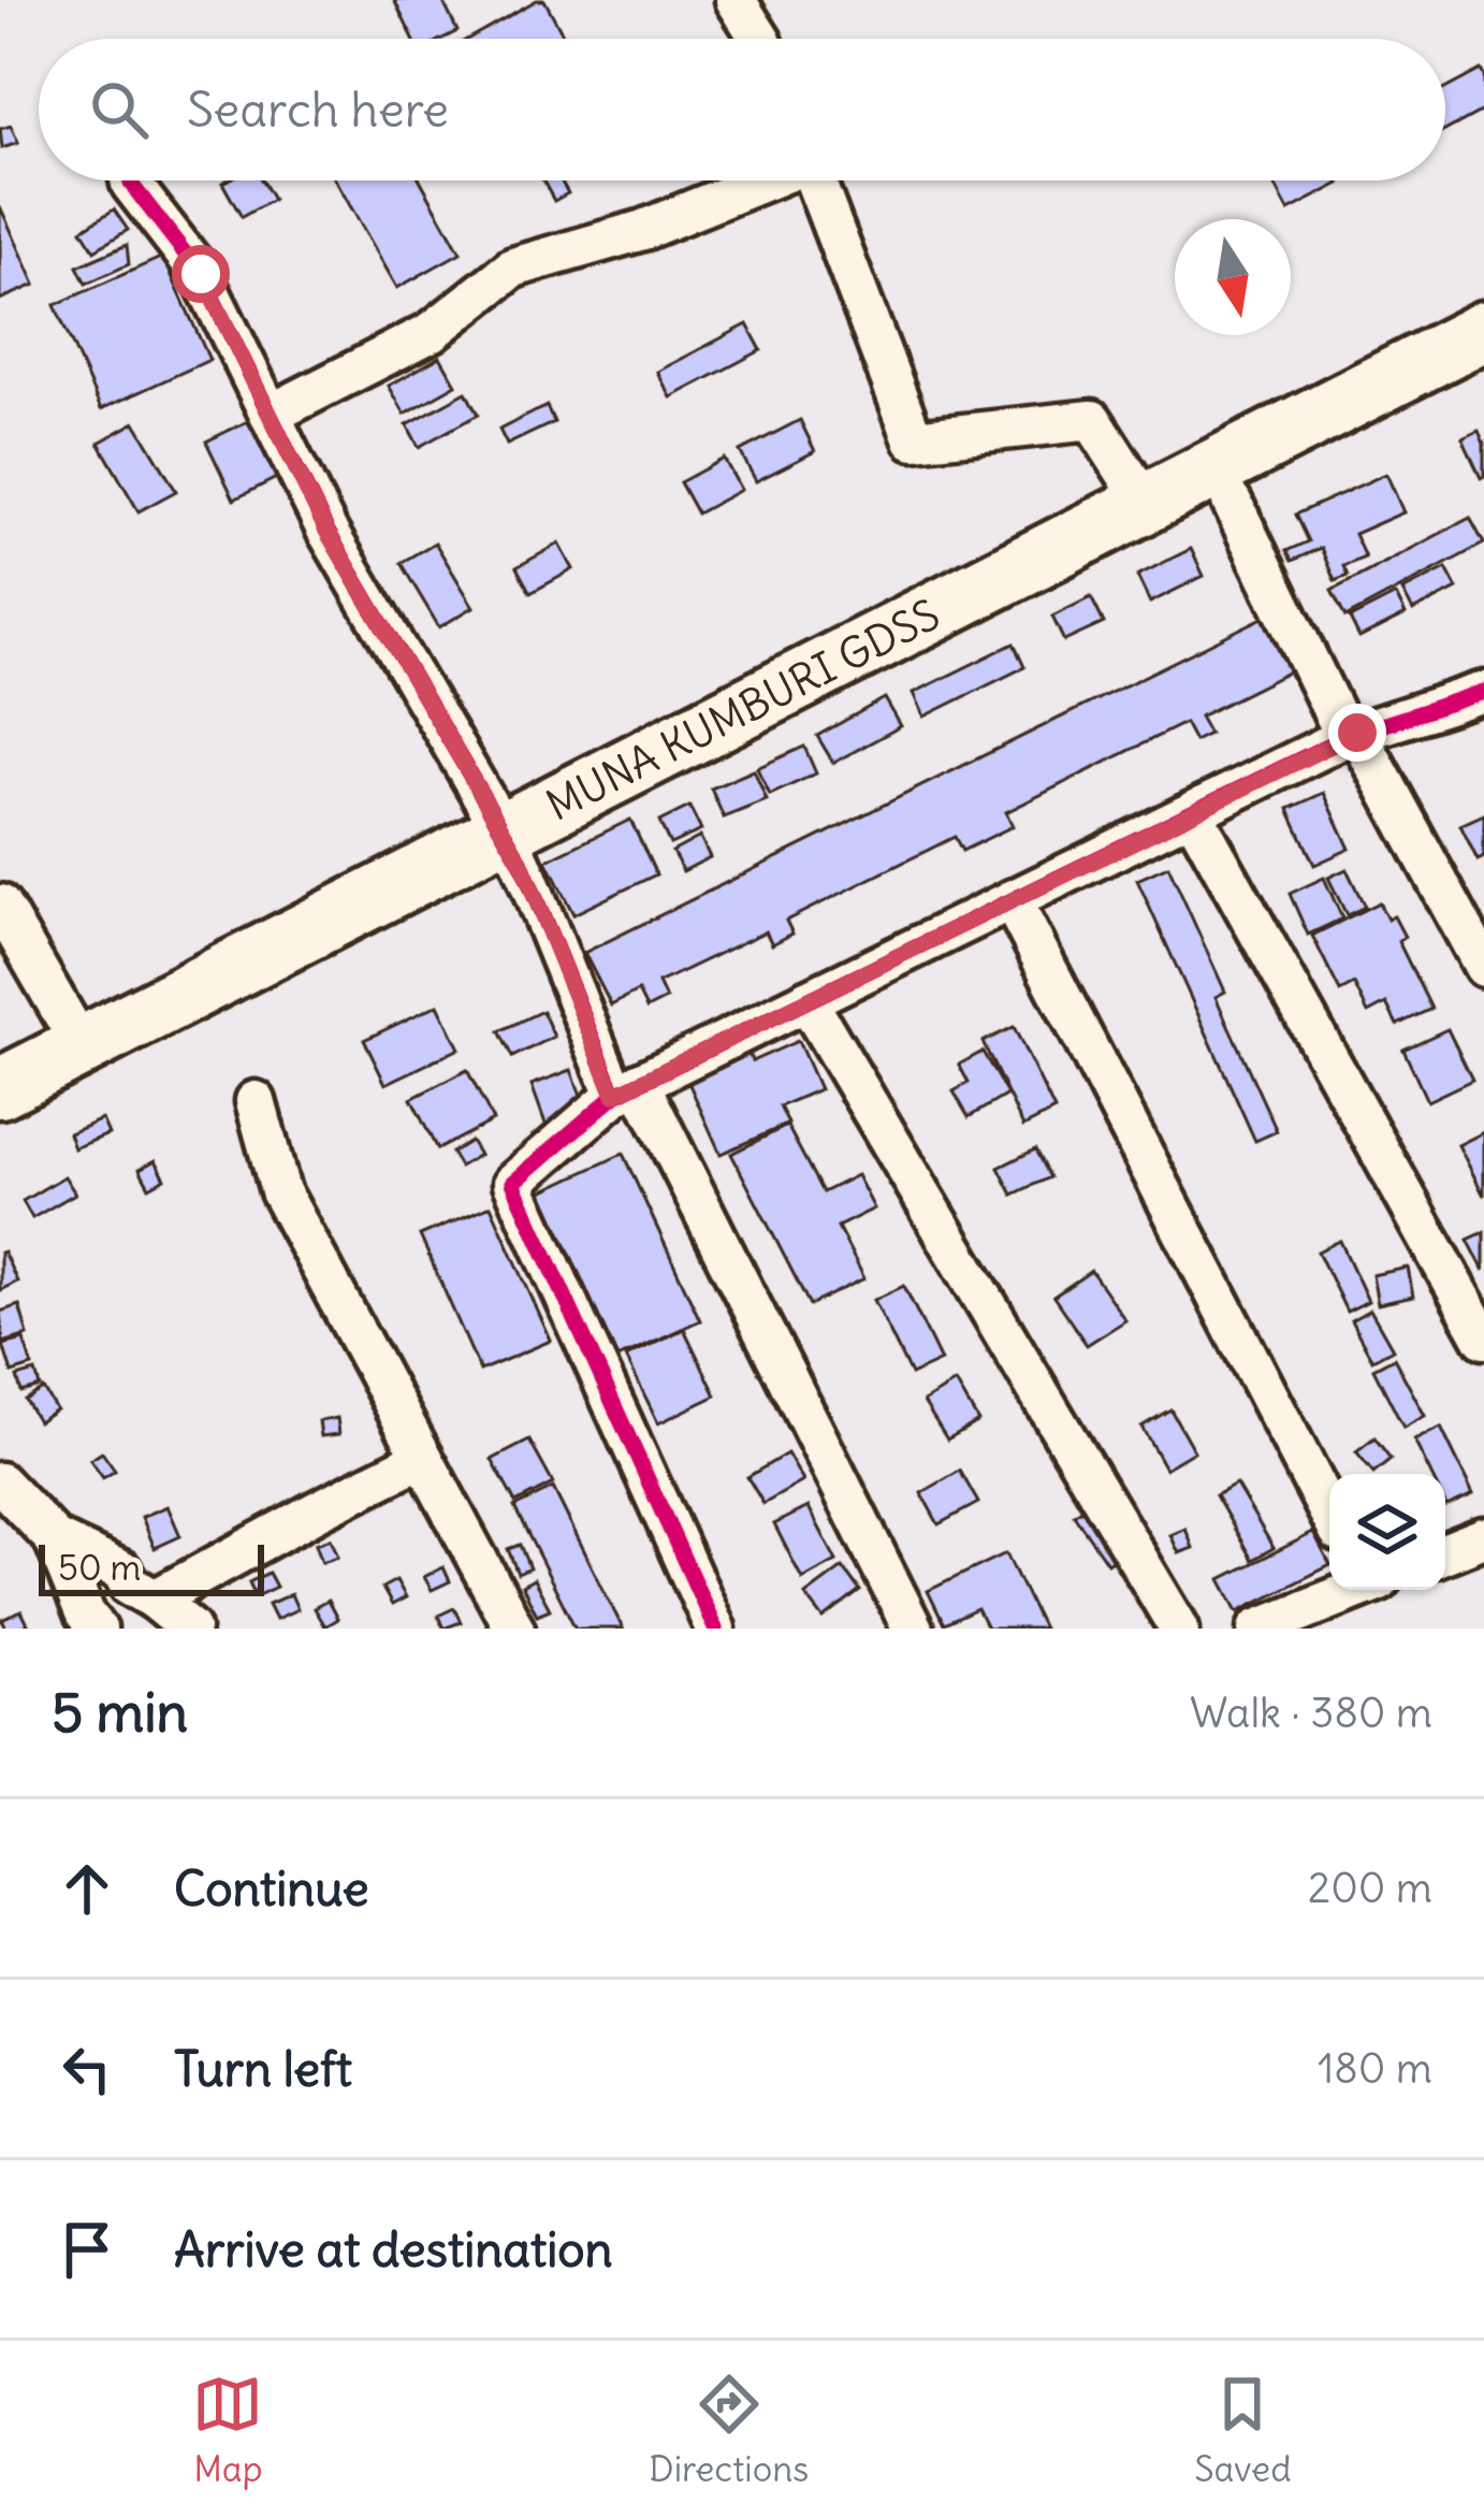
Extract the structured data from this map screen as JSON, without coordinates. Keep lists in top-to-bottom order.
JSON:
{
  "streets": {
    "highway": ["MUNA KUMBURI GDSS"]
  },
  "scale_bar": "50 m",
  "north": "bottom",
  "page": {
    "search": "Search here",
    "scale": "50 m",
    "heading": ["5 min", "Walk · 380 m"],
    "list": [
      ["Continue", "200 m"],
      ["Turn left", "180 m"],
      "Arrive at destination"
    ],
    "nav": ["Map", "Directions", "Saved"]
  }
}
